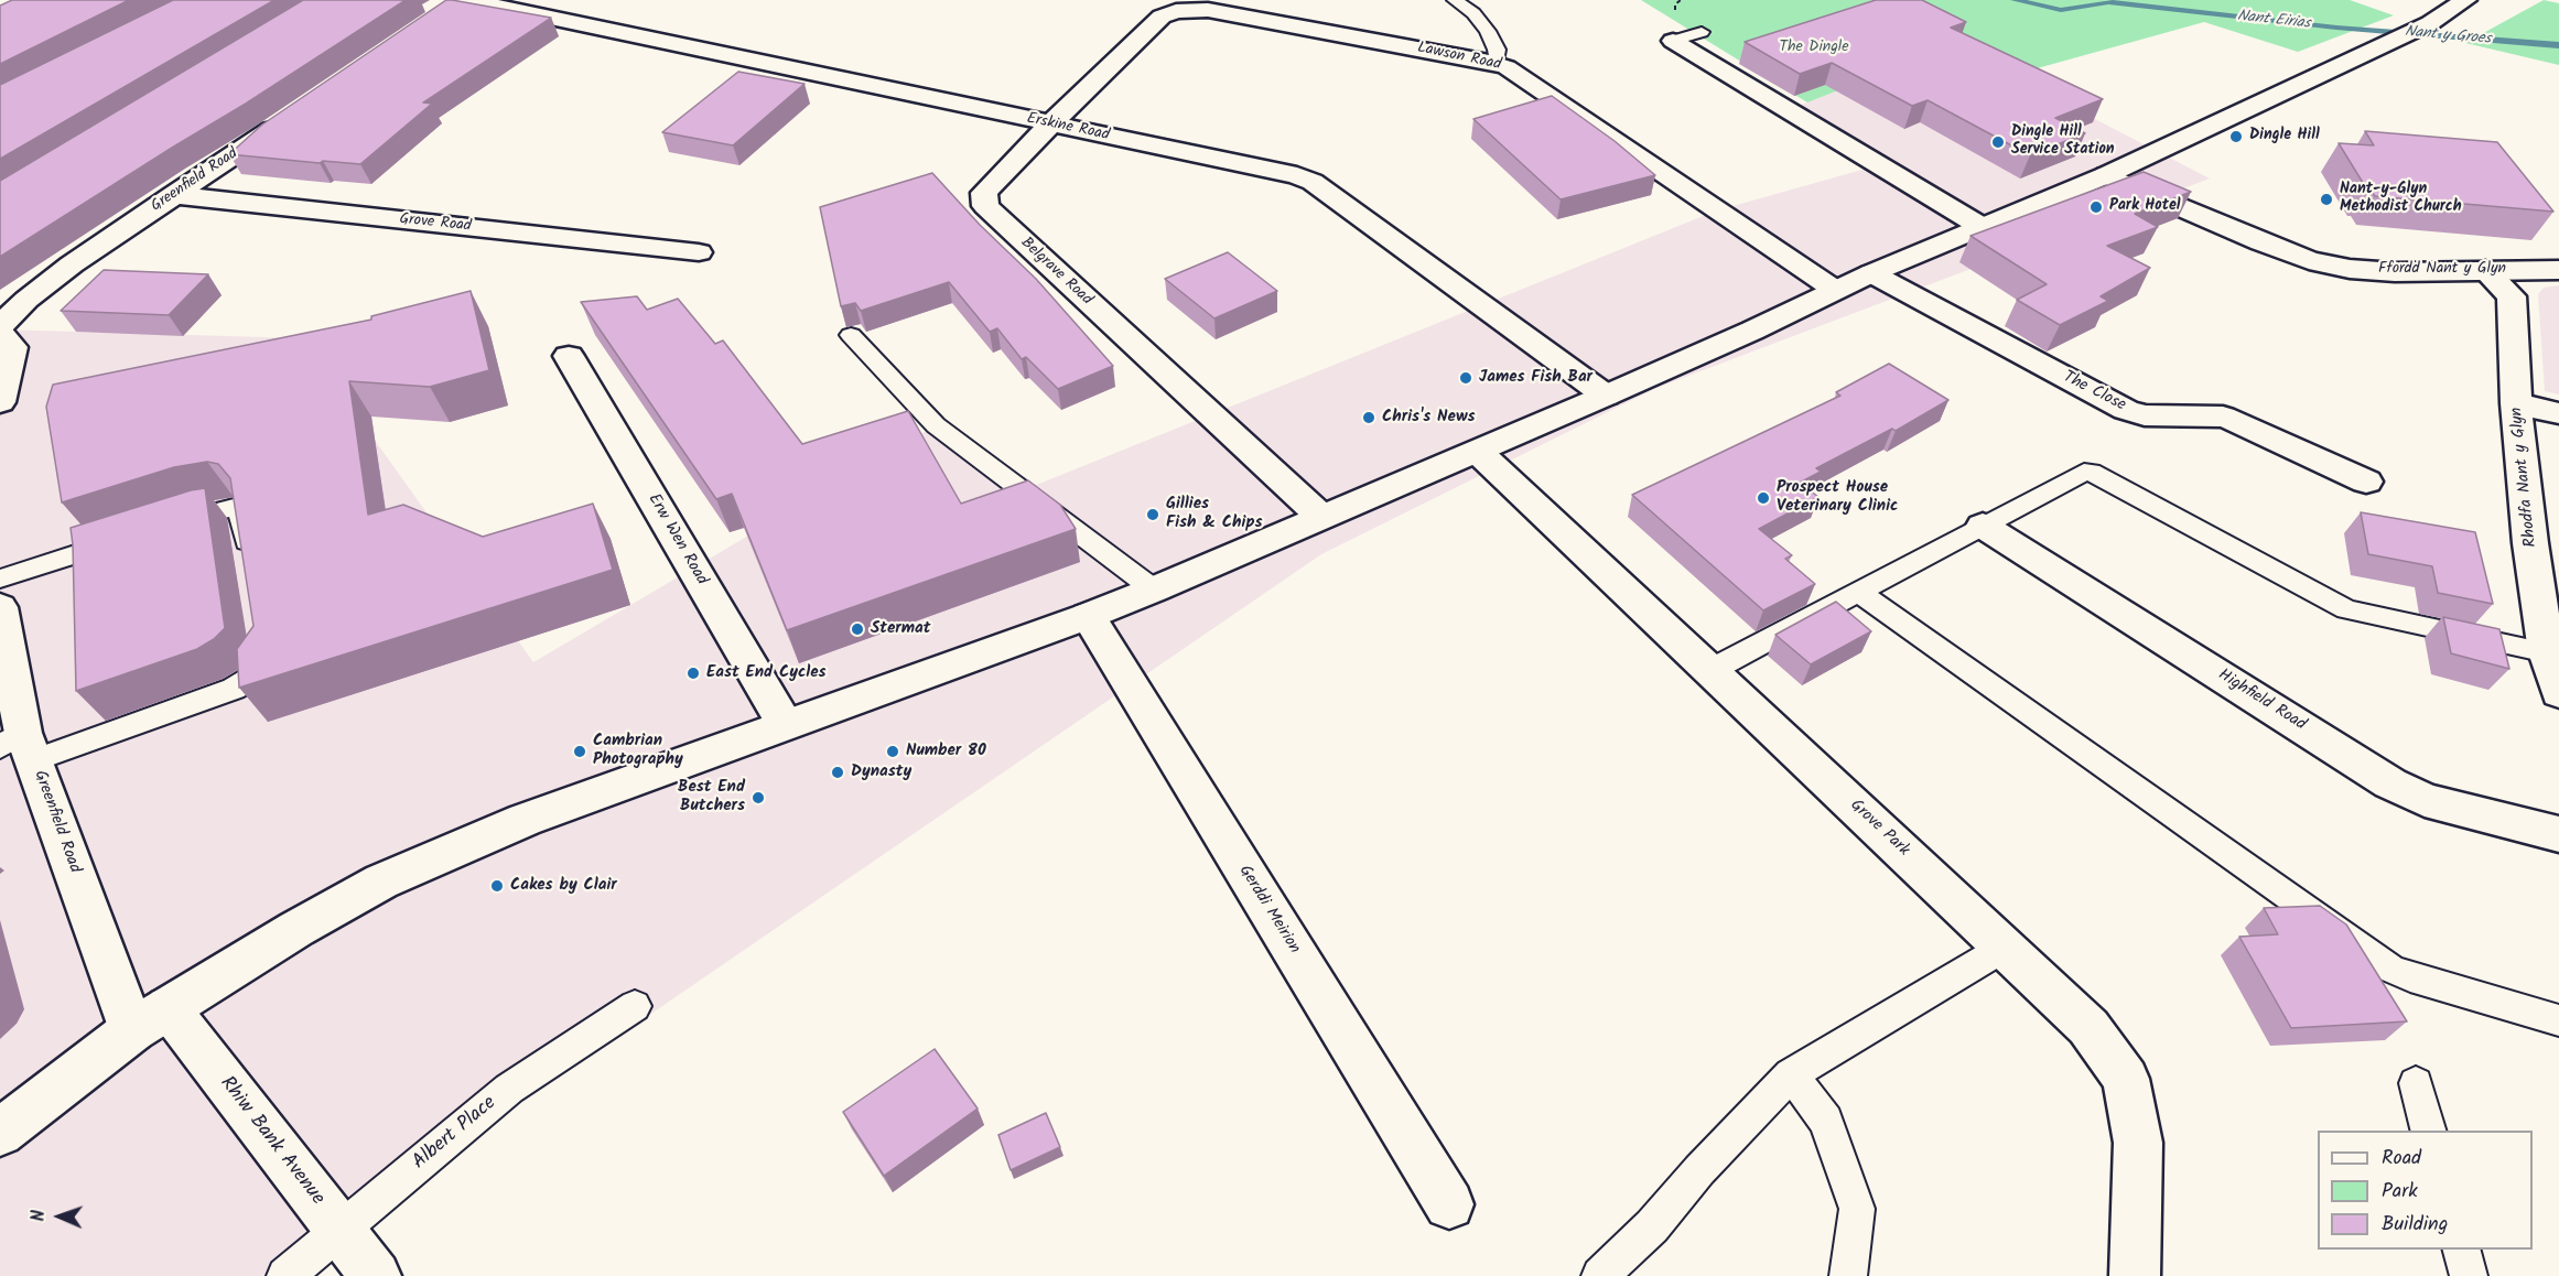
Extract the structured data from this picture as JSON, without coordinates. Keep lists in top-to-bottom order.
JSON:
{
  "streets": {
    "street": [
      "Lawson Road",
      "Erskine Road",
      "Greenfield Road",
      "Grove Road",
      "Ffordd Nant y Glyn",
      "Belgrave Road",
      "The Close",
      "Rhodfa Nant y Glyn",
      "Erw Wen Road",
      "Highfield Road",
      "Grove Park",
      "Gerddi Meirion",
      "Rhiw Bank Avenue"
    ],
    "lane": ["Albert Place"]
  },
  "crossings": [
    ["Lawson Road", "Belgrave Road"],
    ["Erskine Road", "Belgrave Road"],
    ["Greenfield Road", "Grove Road"],
    ["Greenfield Road", "Rhiw Bank Avenue"],
    ["Ffordd Nant y Glyn", "Rhodfa Nant y Glyn"],
    ["Albert Place", "Rhiw Bank Avenue"]
  ],
  "water": ["Nant Eirias", "Nant y Groes"],
  "parks": ["The Dingle"],
  "places": [
    "Dingle Hill",
    "Dingle Hill Service Station",
    "Nant-y-Glyn Methodist Church",
    "Park Hotel",
    "James Fish Bar",
    "Chris's News",
    "Prospect House Veterinary Clinic",
    "Gillies Fish & Chips",
    "Stermat",
    "East End Cycles",
    "Cambrian Photography",
    "Number 80",
    "Dynasty",
    "Best End Butchers",
    "Cakes by Clair"
  ],
  "legend": ["Road", "Park", "Building"],
  "north": "left"
}
